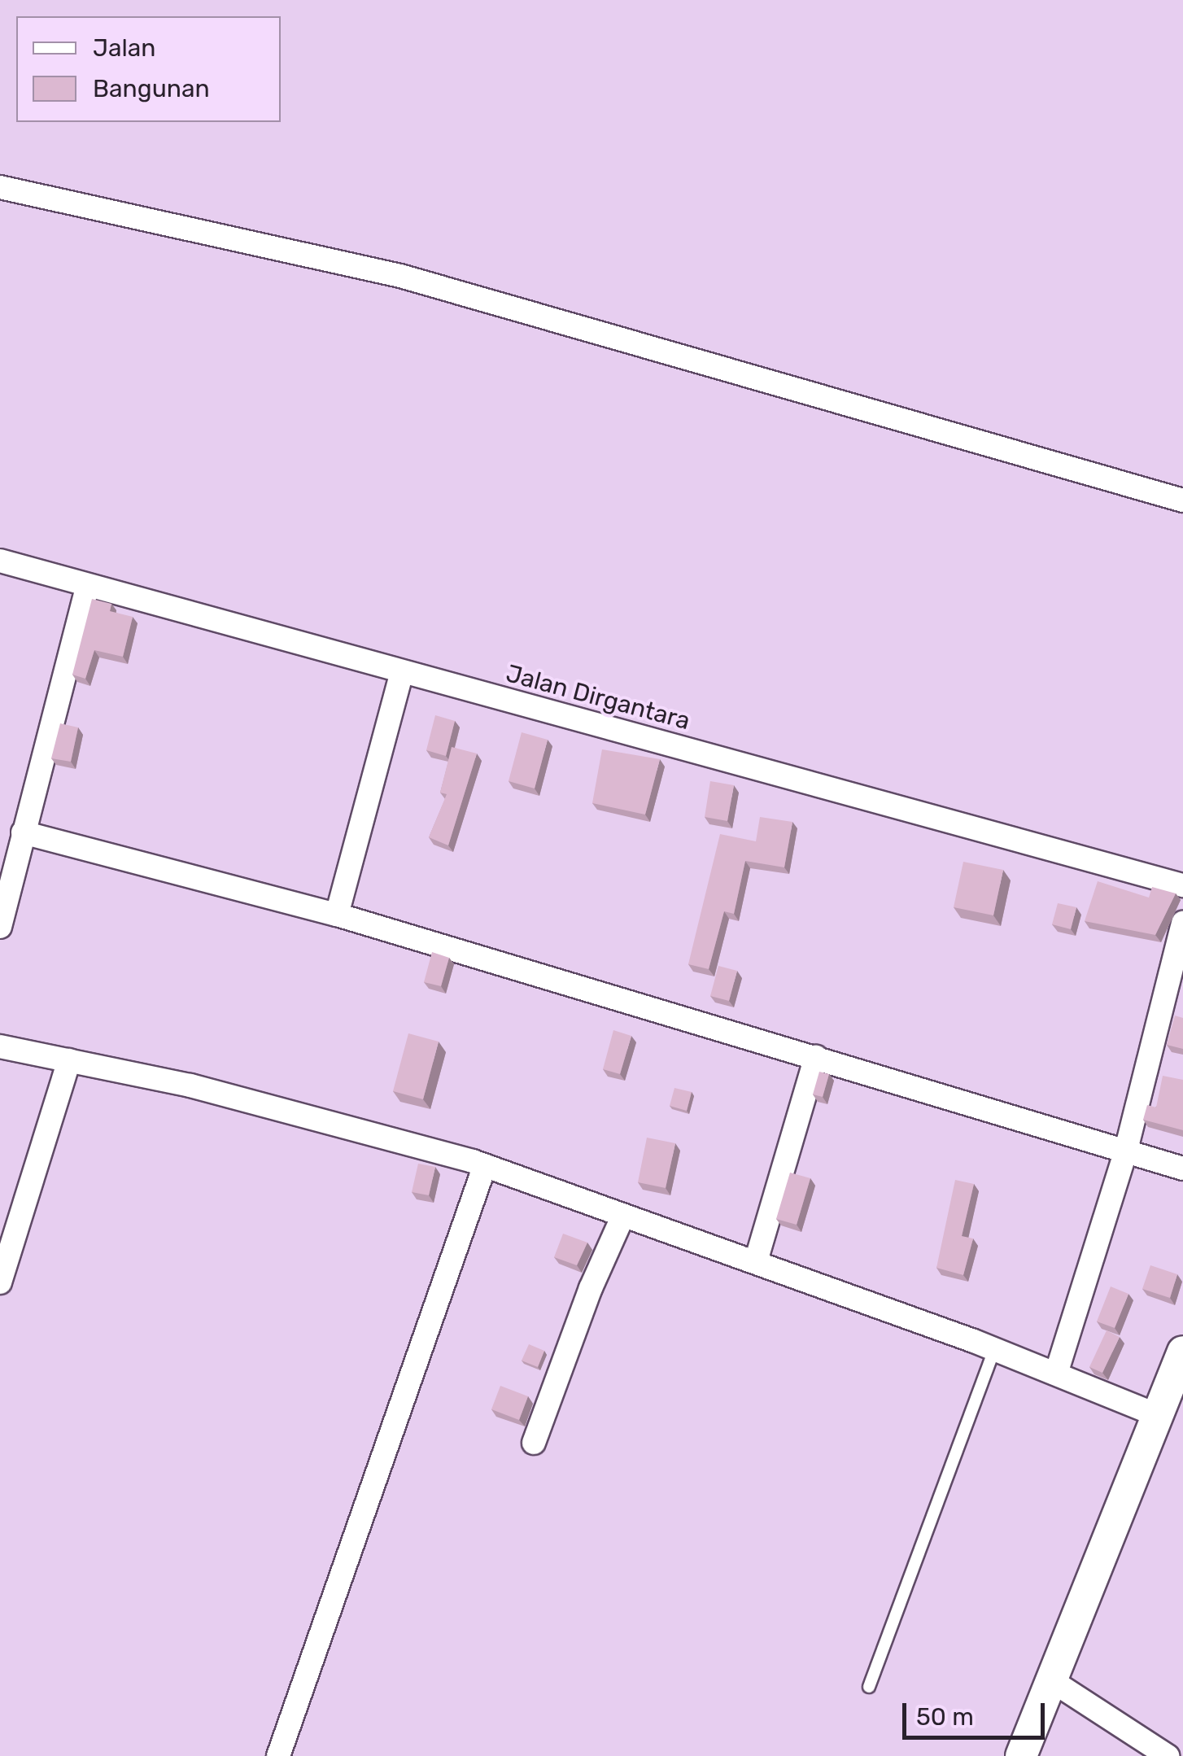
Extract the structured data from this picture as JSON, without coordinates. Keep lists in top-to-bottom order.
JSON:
{
  "streets": {
    "street": ["Jalan Dirgantara"]
  },
  "legend": ["Jalan", "Bangunan"],
  "scale_bar": "50 m"
}
